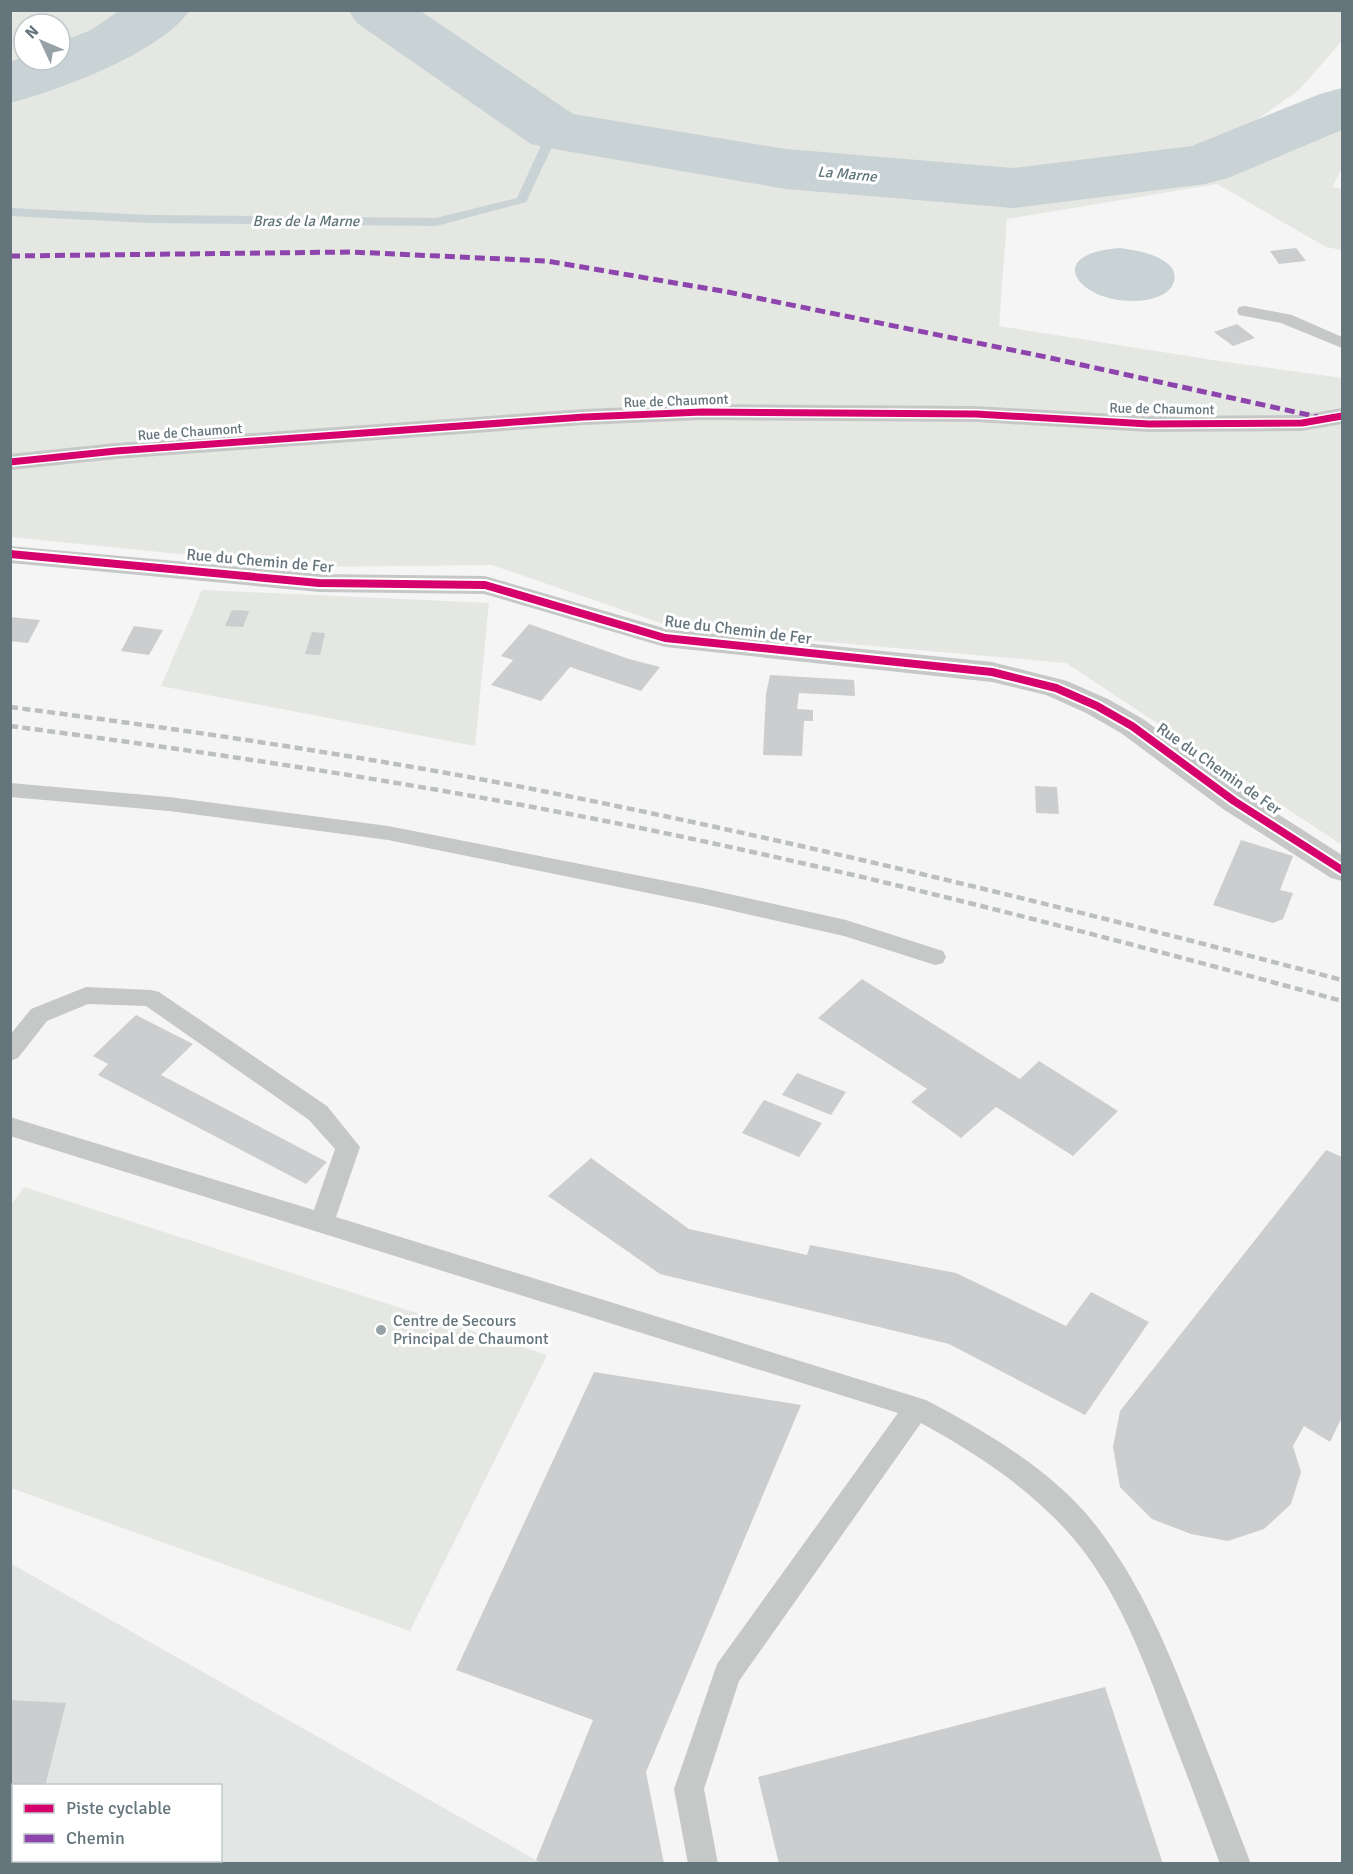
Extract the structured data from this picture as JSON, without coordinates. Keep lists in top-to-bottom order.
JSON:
{
  "streets": {
    "street": ["Rue de Chaumont", "Rue du Chemin de Fer"]
  },
  "water": ["La Marne", "Bras de la Marne"],
  "places": ["Centre de Secours Principal de Chaumont"],
  "legend": ["Piste cyclable", "Chemin"],
  "north": "top left"
}
